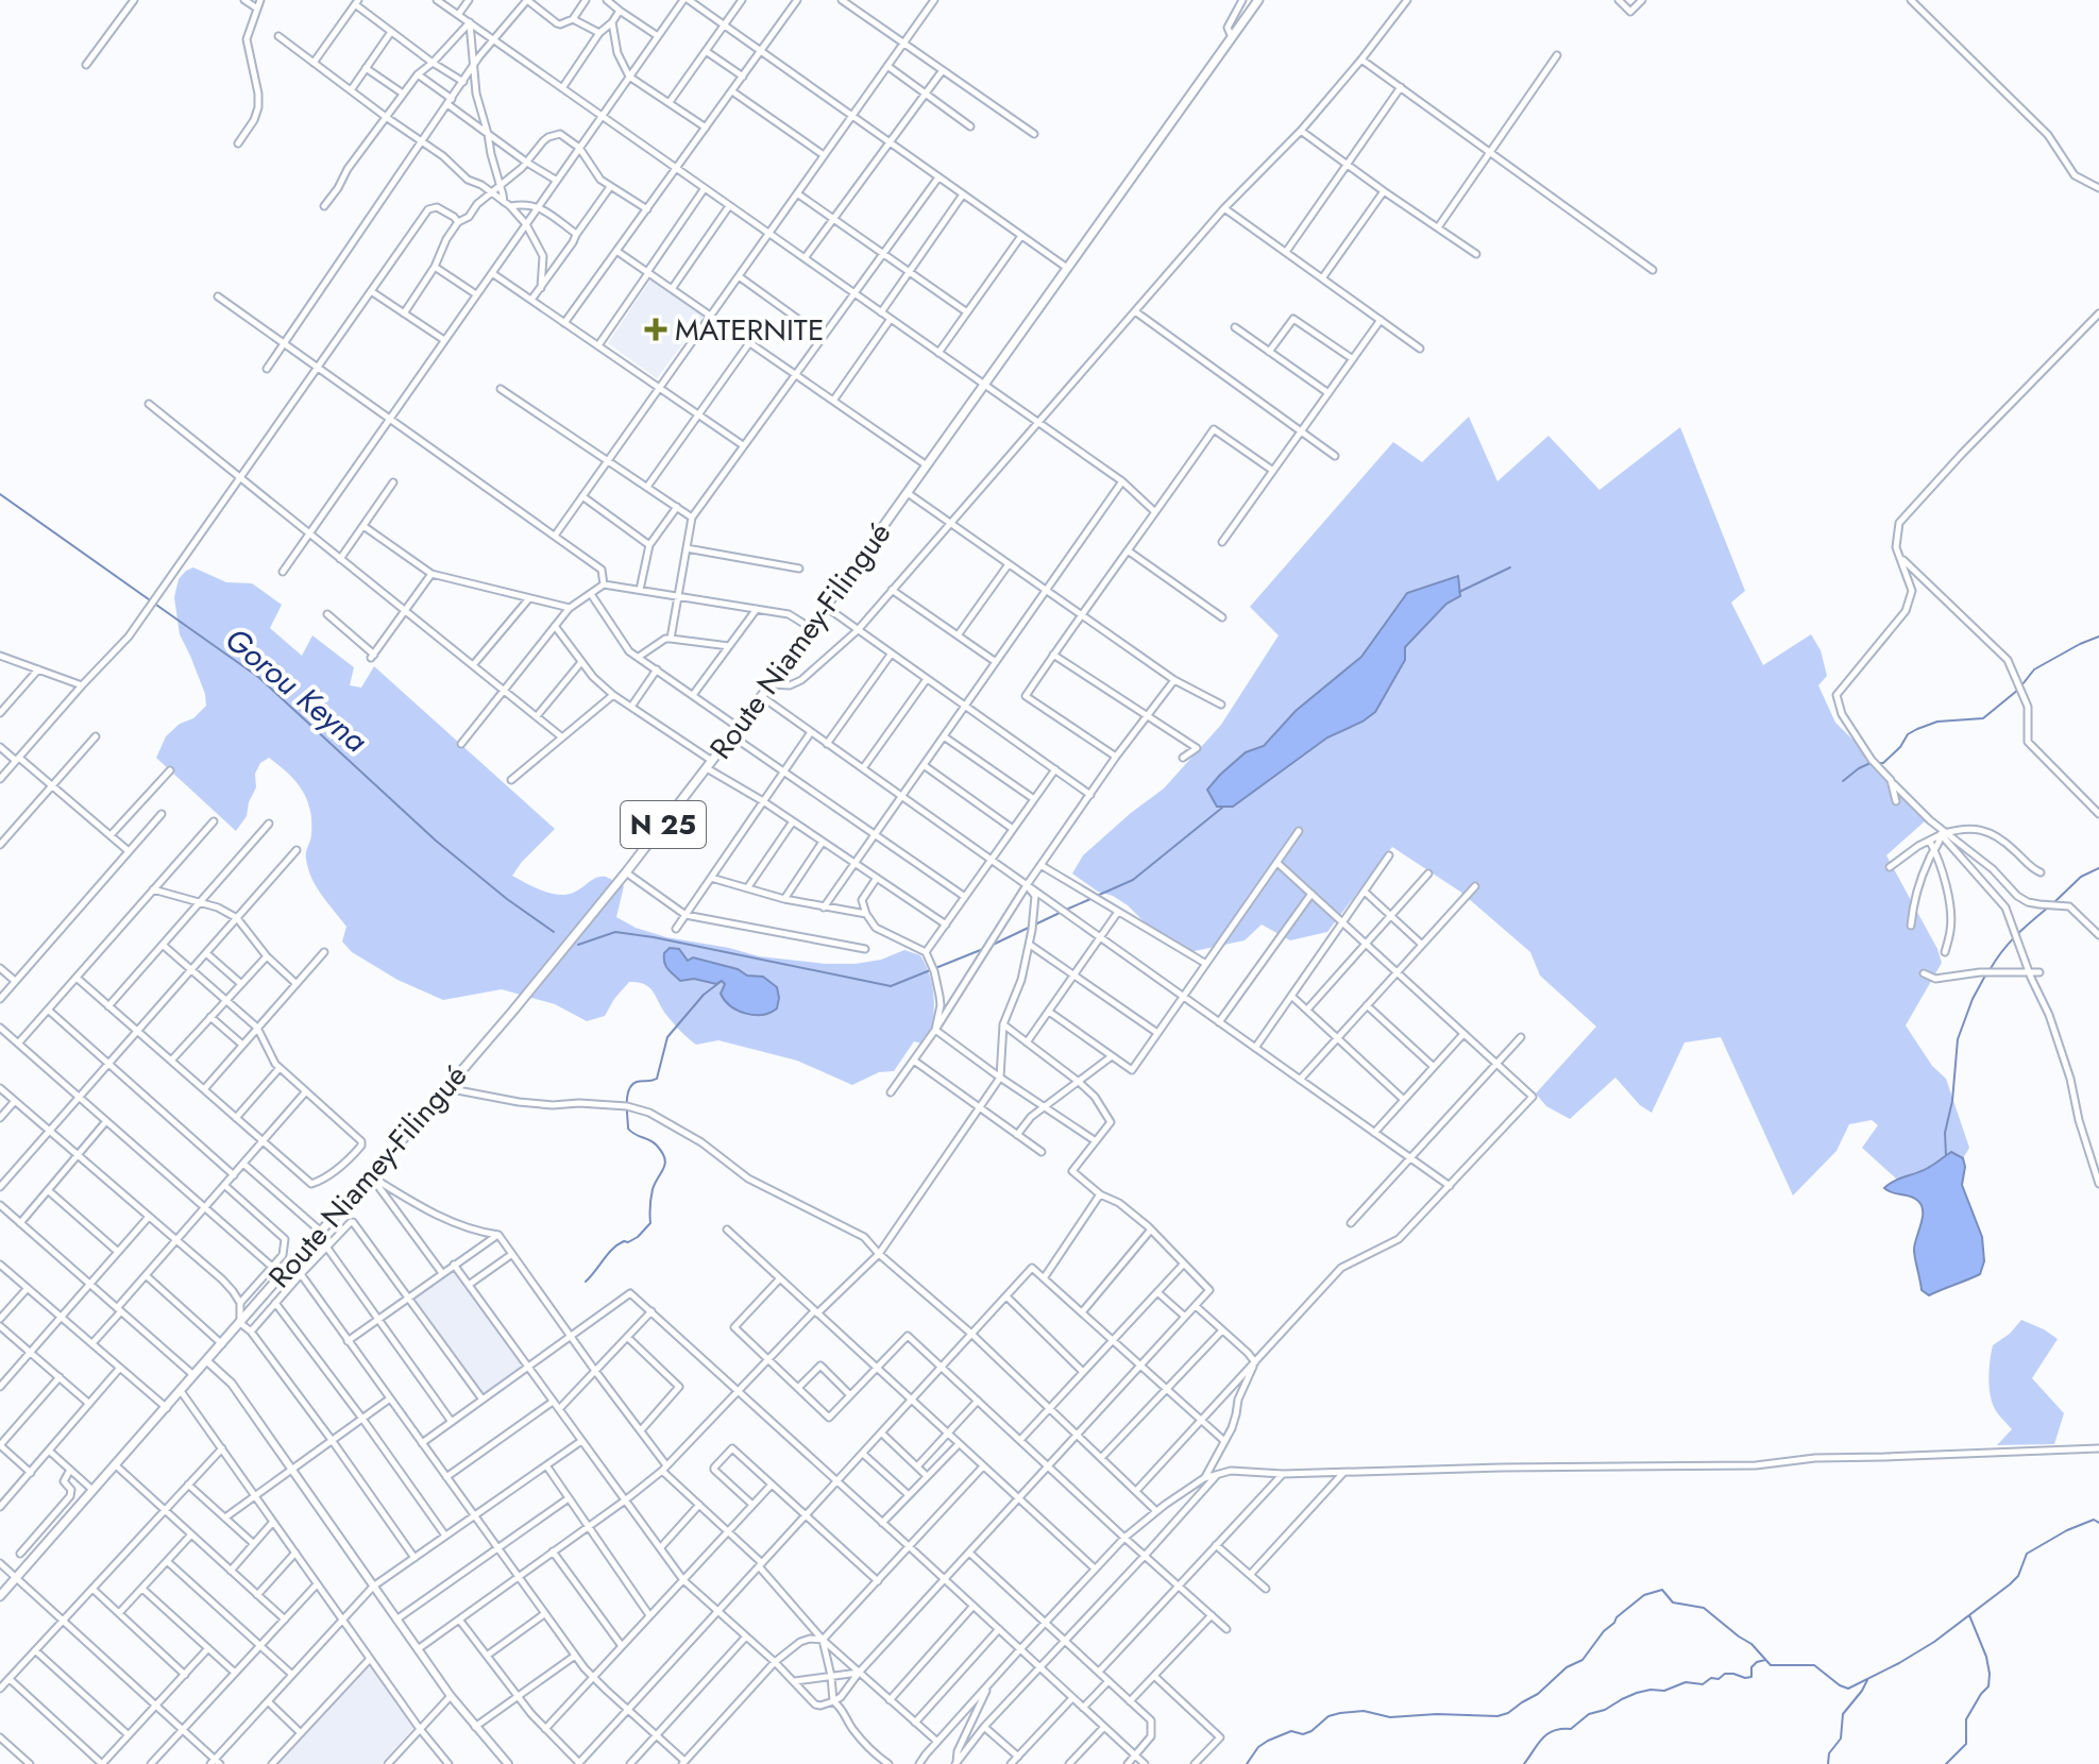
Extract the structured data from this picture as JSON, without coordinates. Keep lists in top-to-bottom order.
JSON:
{
  "streets": {
    "main road": ["Route Niamey-Filingué", "N 25"]
  },
  "water": ["Gorou Keyna"],
  "places": {
    "health": ["MATERNITE"]
  }
}
